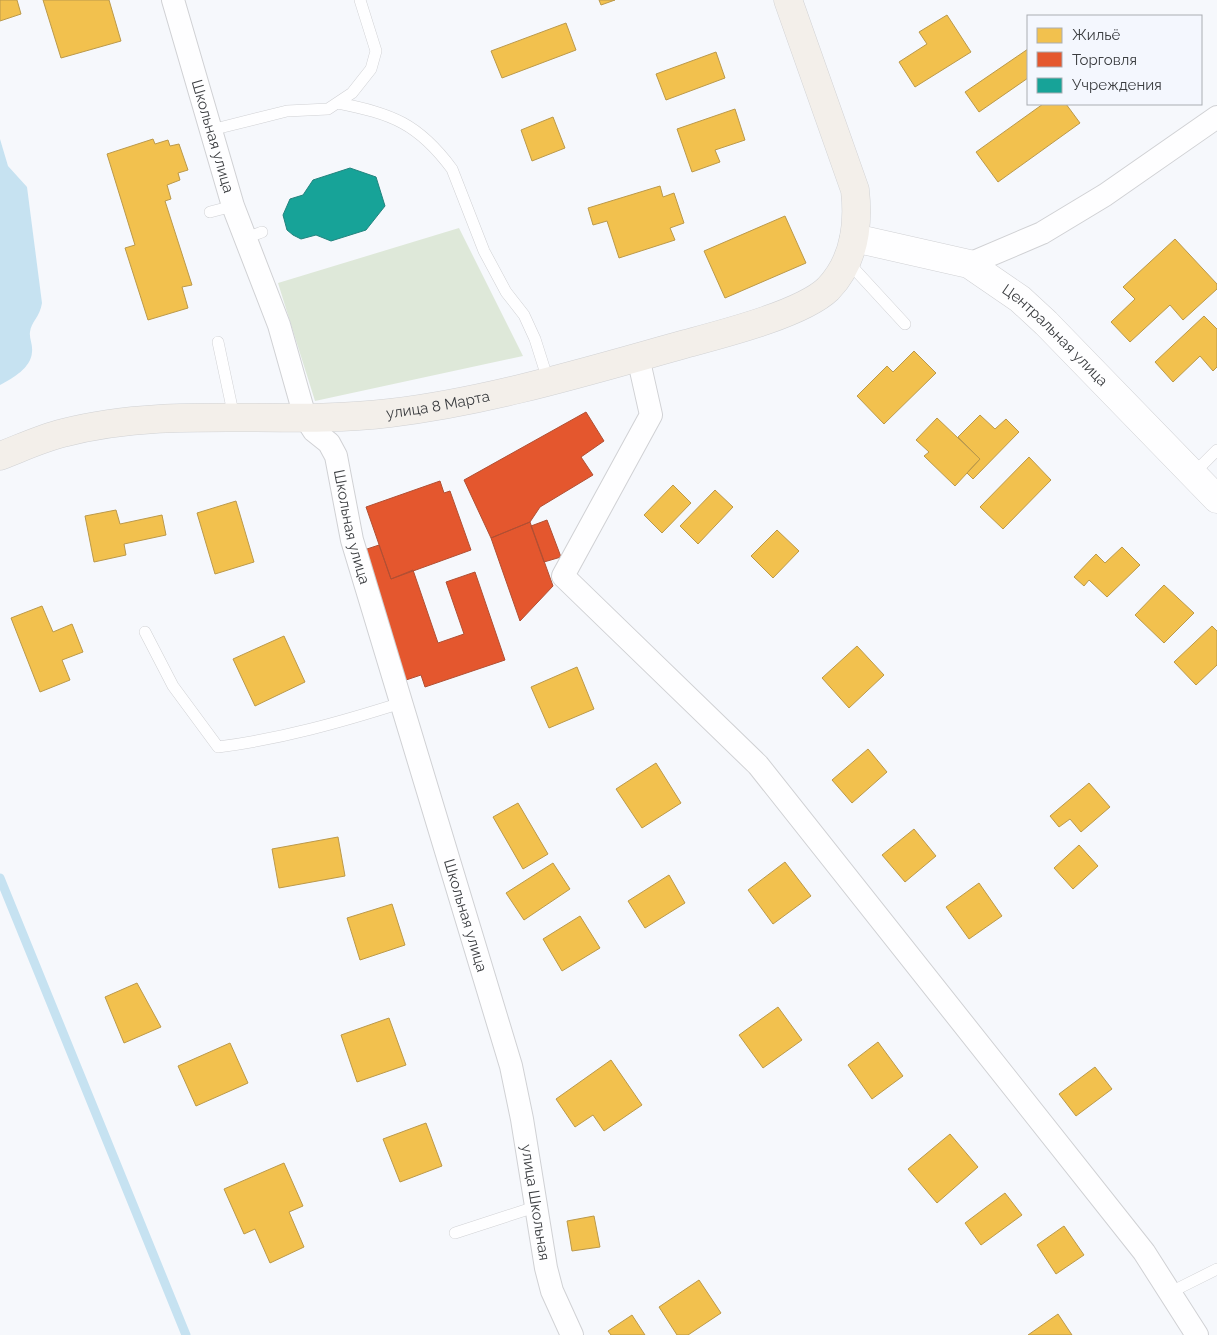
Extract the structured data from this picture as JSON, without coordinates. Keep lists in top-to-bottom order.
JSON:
{
  "streets": {
    "main road": ["улица 8 Марта"],
    "street": ["Школьная улица", "Центральная улица", "улица Школьная"]
  },
  "crossings": [
    ["Школьная улица", "улица 8 Марта"],
    ["Школьная улица", "улица Школьная"],
    ["Центральная улица", "улица 8 Марта"]
  ],
  "legend": ["Жильё", "Торговля", "Учреждения"]
}
